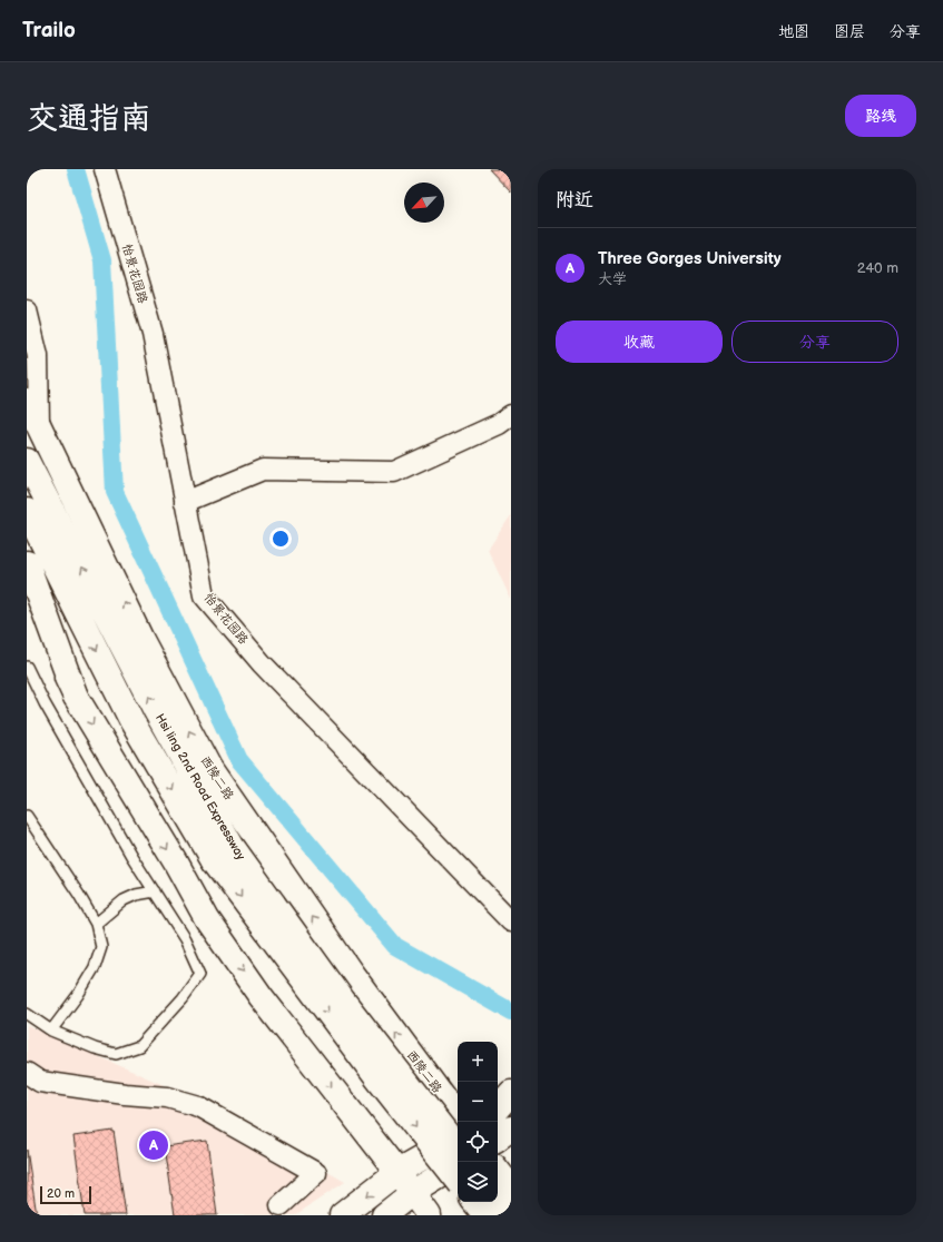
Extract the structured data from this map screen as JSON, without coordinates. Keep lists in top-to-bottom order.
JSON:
{
  "streets": {
    "main road": ["西陵二路", "Hsi ling 2nd Road Expressway"],
    "street": ["怡景花园路"]
  },
  "scale_bar": "20 m",
  "north": "bottom left",
  "page": {
    "header": "Trailo",
    "nav": ["地图", "图层", "分享"],
    "buttons": [
      "路线",
      ["收藏", "分享"]
    ],
    "title": "交通指南",
    "heading": "附近",
    "list": [
      {
        "mark": "A",
        "name": "Three Gorges University",
        "note": "大学",
        "value": "240 m"
      }
    ],
    "map_buttons": ["+", "−"],
    "pins": "A",
    "scale": "20 m"
  }
}
